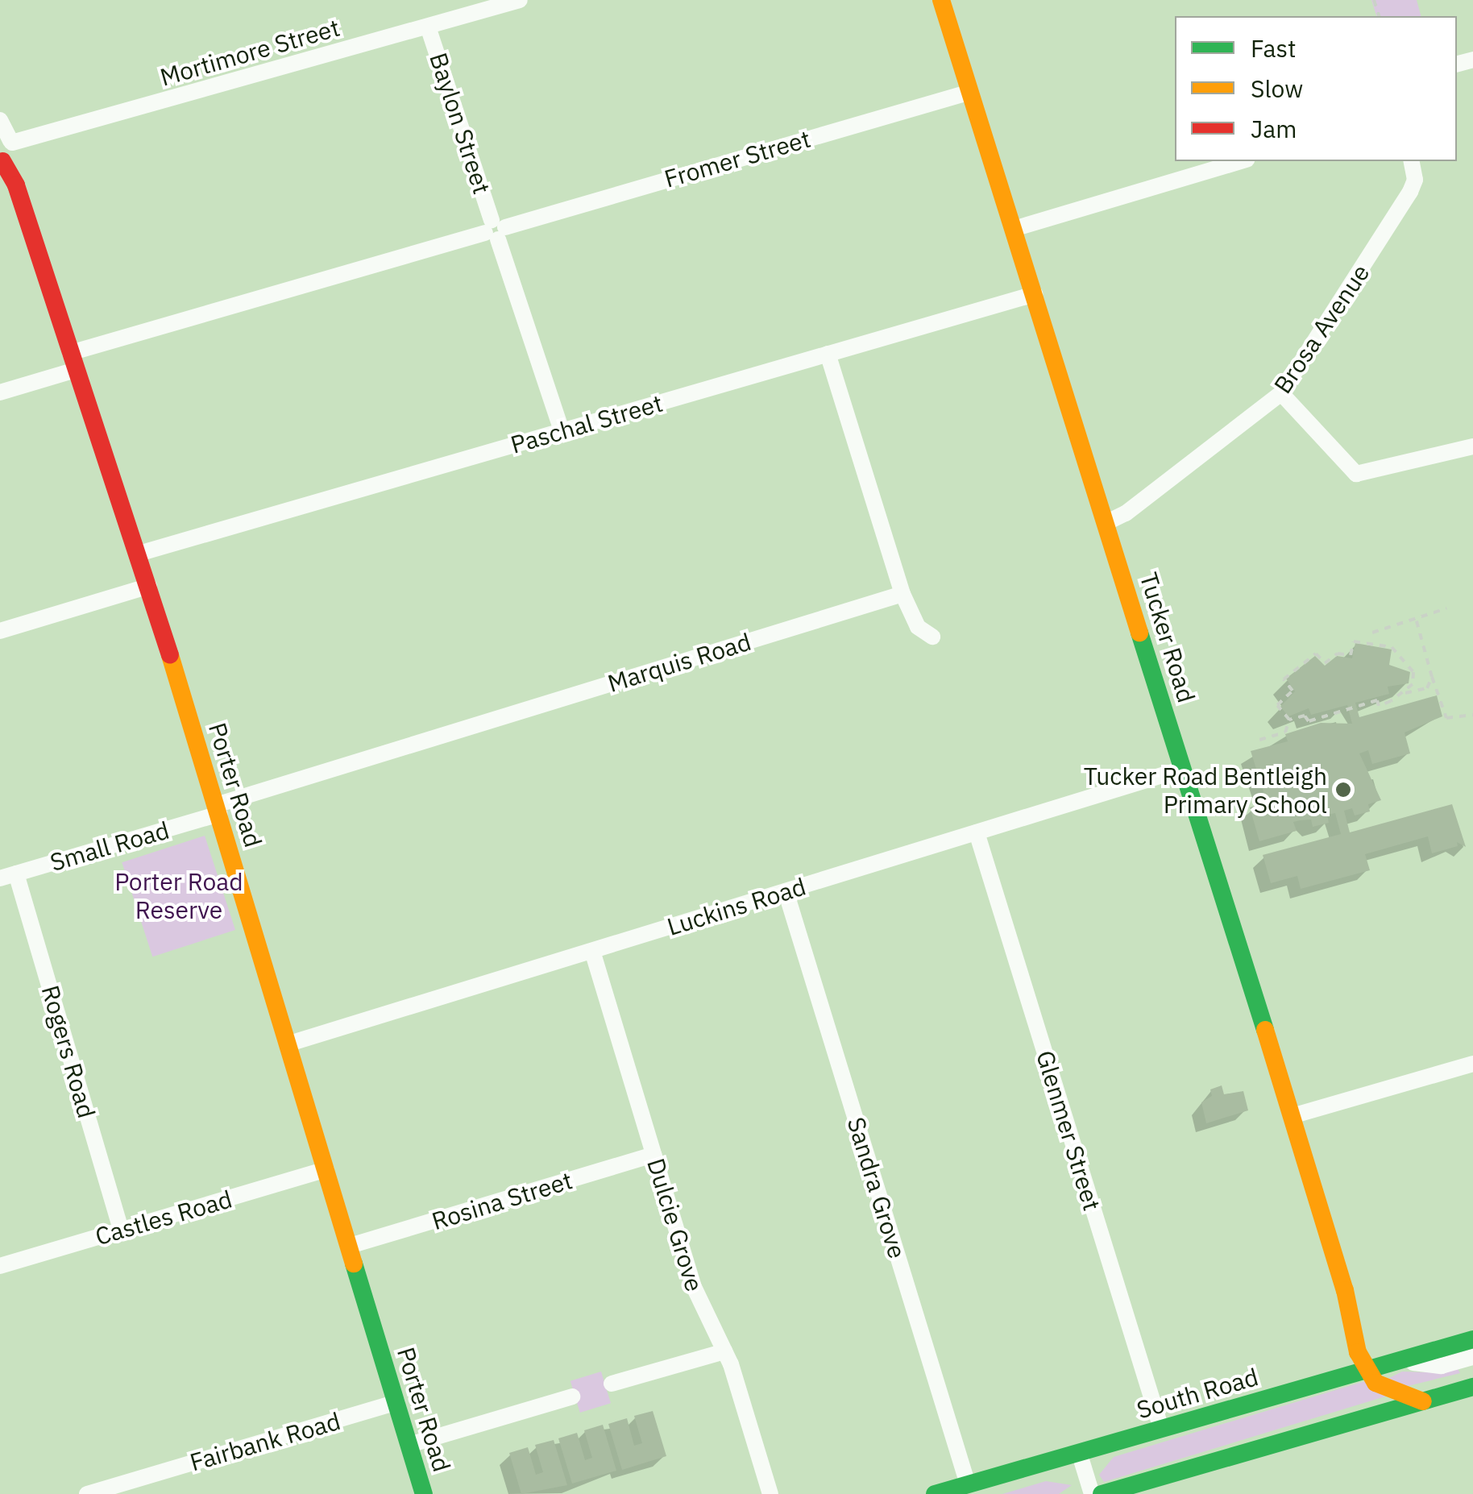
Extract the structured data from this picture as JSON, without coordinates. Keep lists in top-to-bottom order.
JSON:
{
  "streets": {
    "main road": ["Tucker Road", "Porter Road", "South Road"],
    "street": [
      "Mortimore Street",
      "Baylon Street",
      "Fromer Street",
      "Brosa Avenue",
      "Paschal Street",
      "Marquis Road",
      "Small Road",
      "Luckins Road",
      "Rogers Road",
      "Glenmer Street",
      "Sandra Grove",
      "Rosina Street",
      "Castles Road",
      "Dulcie Grove",
      "Fairbank Road"
    ]
  },
  "crossings": [
    ["Mortimore Street", "Baylon Street"],
    ["Mortimore Street", "Porter Road"],
    ["Baylon Street", "Fromer Street"],
    ["Baylon Street", "Paschal Street"],
    ["Fromer Street", "Tucker Road"],
    ["Fromer Street", "Porter Road"],
    ["Brosa Avenue", "Tucker Road"],
    ["Paschal Street", "Tucker Road"],
    ["Paschal Street", "Porter Road"],
    ["Tucker Road", "Luckins Road"],
    ["Tucker Road", "South Road"],
    ["Marquis Road", "Porter Road"],
    ["Marquis Road", "Small Road"],
    ["Porter Road", "Small Road"],
    ["Porter Road", "Luckins Road"],
    ["Porter Road", "Rosina Street"],
    ["Porter Road", "Castles Road"],
    ["Porter Road", "Fairbank Road"],
    ["Small Road", "Rogers Road"],
    ["Luckins Road", "Glenmer Street"],
    ["Luckins Road", "Sandra Grove"],
    ["Luckins Road", "Dulcie Grove"],
    ["Rogers Road", "Castles Road"],
    ["Glenmer Street", "South Road"],
    ["Sandra Grove", "South Road"],
    ["Rosina Street", "Dulcie Grove"]
  ],
  "parks": ["Porter Road Reserve"],
  "places": ["Tucker Road Bentleigh Primary School"],
  "legend": ["Fast", "Slow", "Jam"]
}
